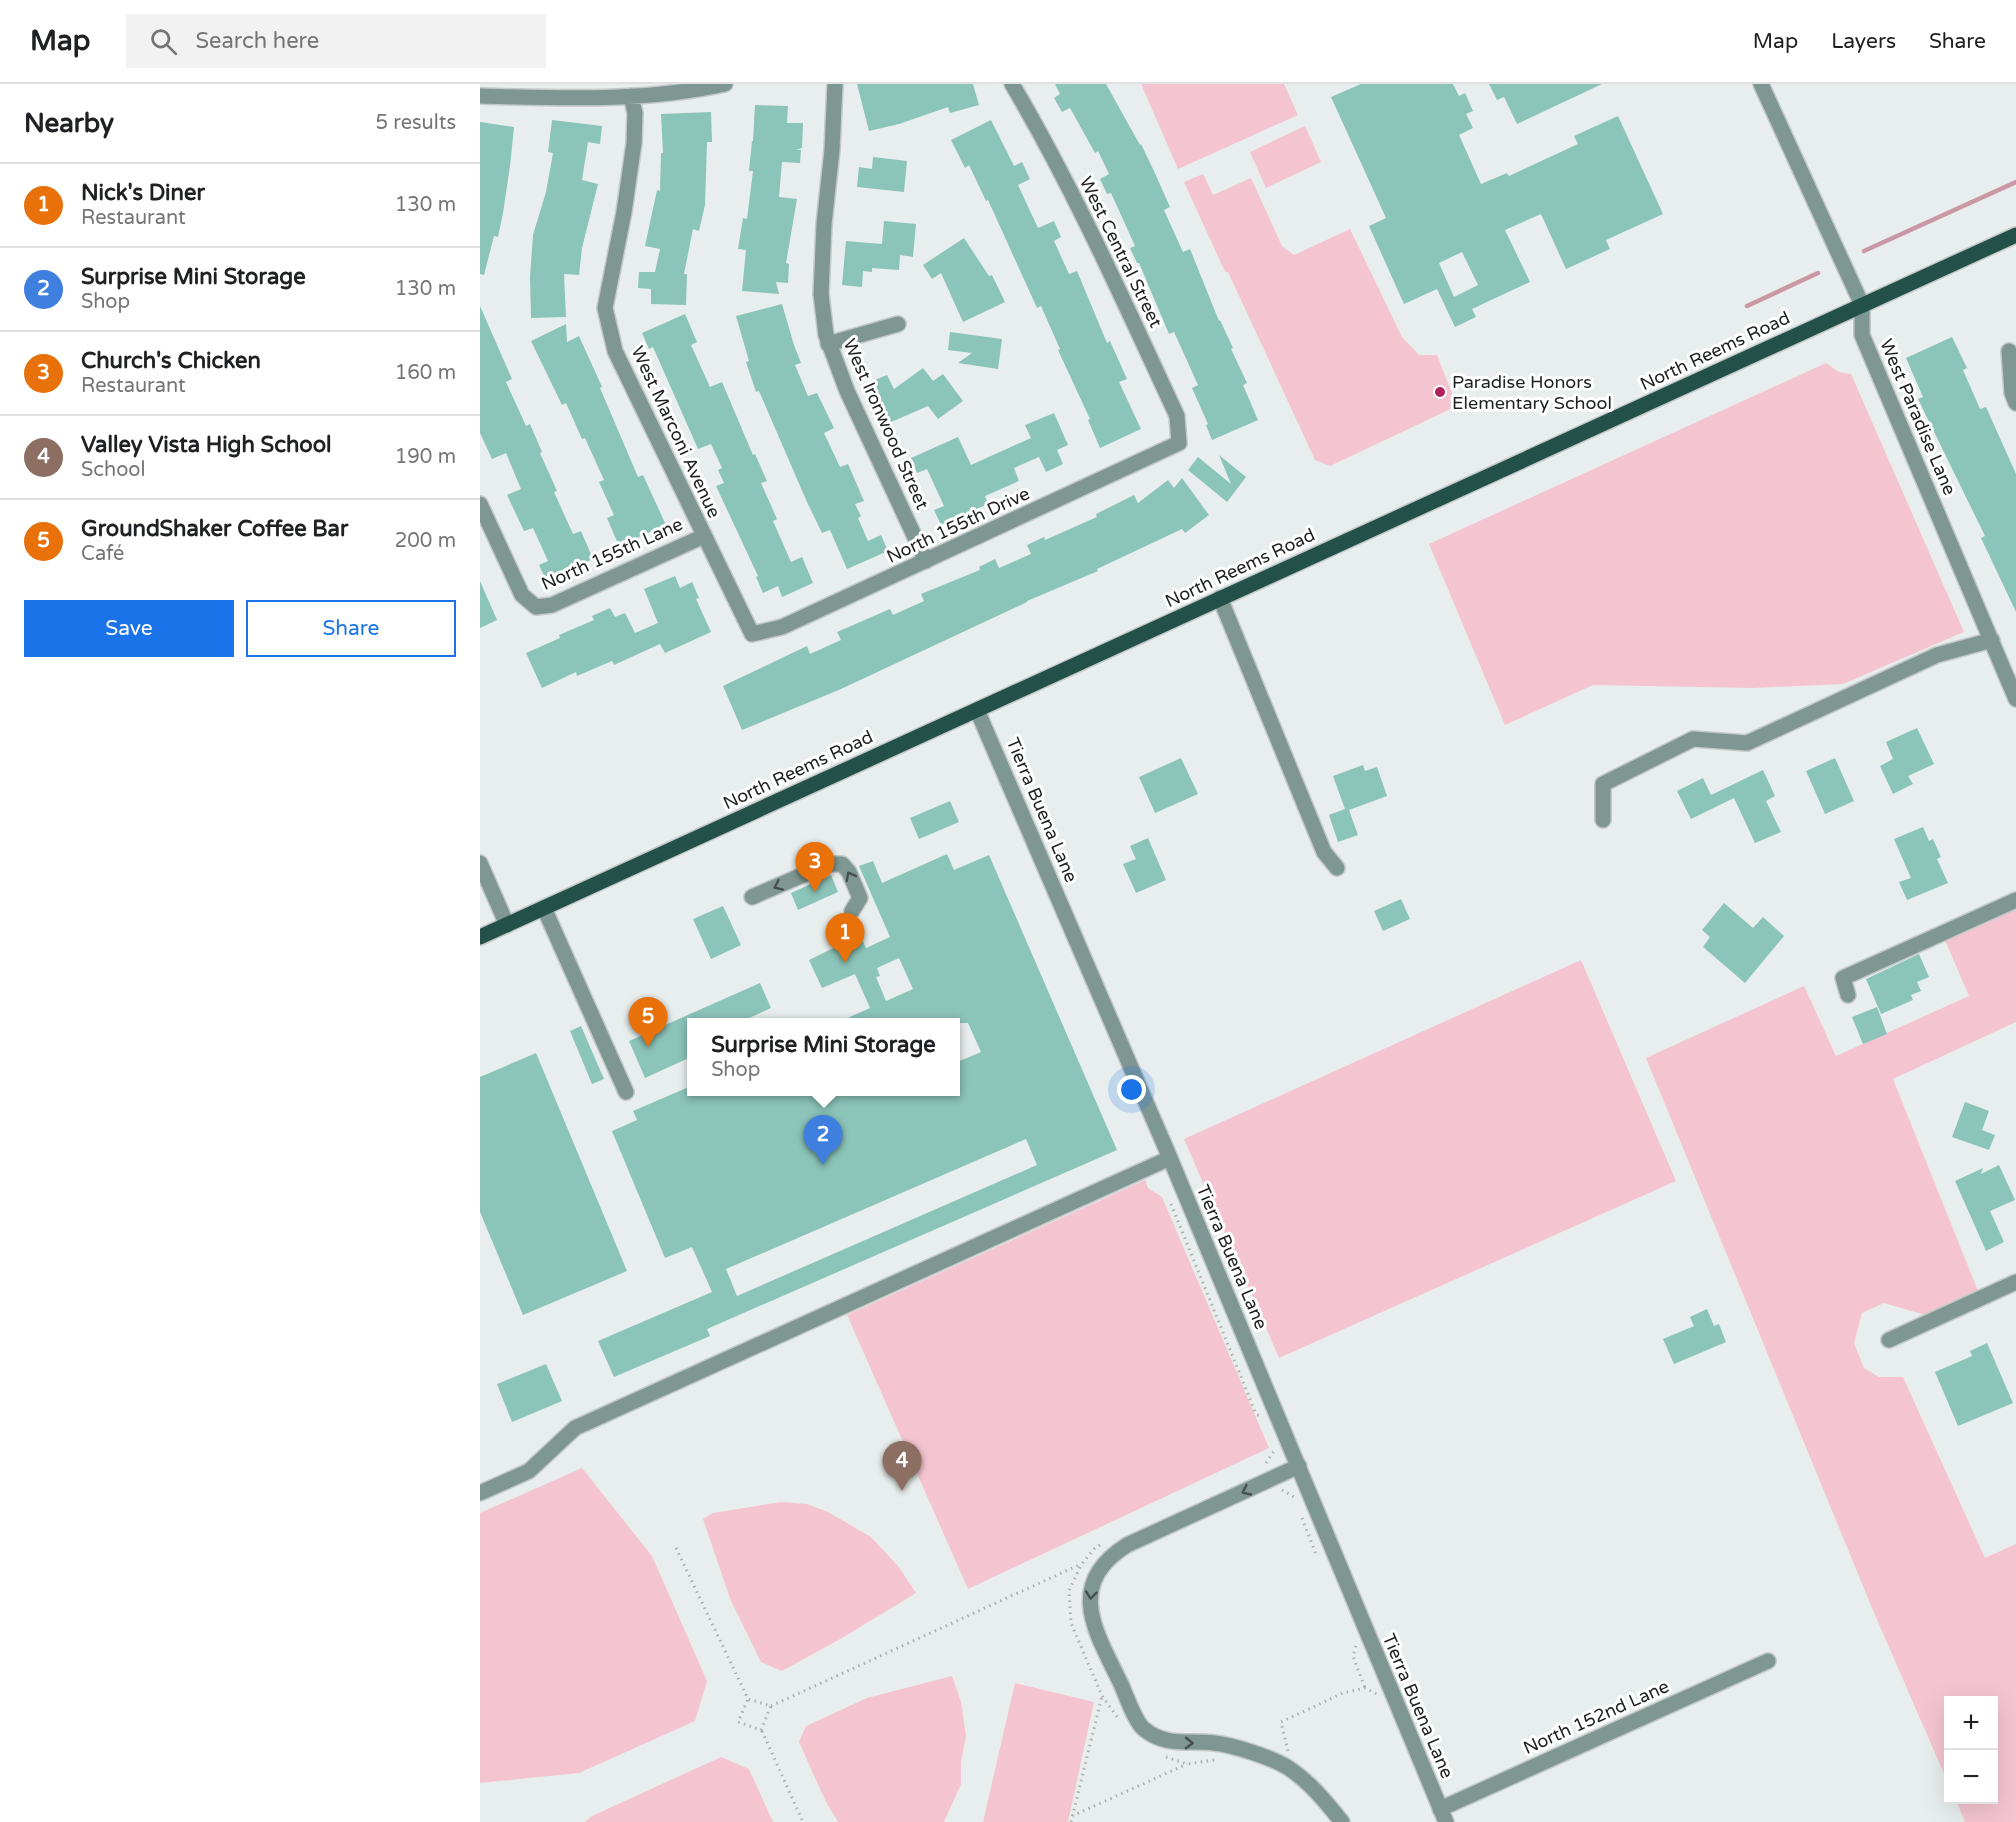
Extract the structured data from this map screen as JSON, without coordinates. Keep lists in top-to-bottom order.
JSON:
{
  "streets": {
    "main road": ["North Reems Road"],
    "street": [
      "West Central Street",
      "West Paradise Lane",
      "West Ironwood Street",
      "West Marconi Avenue",
      "North 155th Drive",
      "North 155th Lane",
      "Tierra Buena Lane",
      "North 152nd Lane"
    ]
  },
  "crossings": [
    ["West Central Street", "North 155th Drive"],
    ["North Reems Road", "West Paradise Lane"],
    ["North Reems Road", "Tierra Buena Lane"],
    ["West Ironwood Street", "North 155th Drive"],
    ["West Marconi Avenue", "North 155th Drive"],
    ["West Marconi Avenue", "North 155th Lane"],
    ["Tierra Buena Lane", "North 152nd Lane"]
  ],
  "places": ["Paradise Honors Elementary School"],
  "page": {
    "header": "Map",
    "search": "Search here",
    "nav": ["Map", "Layers", "Share"],
    "heading": ["Nearby", "5 results"],
    "list": [
      {
        "mark": "1",
        "name": "Nick's Diner",
        "note": "Restaurant",
        "value": "130 m"
      },
      {
        "mark": "2",
        "name": "Surprise Mini Storage",
        "note": "Shop",
        "value": "130 m"
      },
      {
        "mark": "3",
        "name": "Church's Chicken",
        "note": "Restaurant",
        "value": "160 m"
      },
      {
        "mark": "4",
        "name": "Valley Vista High School",
        "note": "School",
        "value": "190 m"
      },
      {
        "mark": "5",
        "name": "GroundShaker Coffee Bar",
        "note": "Café",
        "value": "200 m"
      }
    ],
    "buttons": ["Save", "Share"],
    "pins": [
      "3",
      "1",
      "5",
      "2",
      "4"
    ],
    "popup": ["Surprise Mini Storage", "Shop"],
    "map_buttons": ["+", "−"]
  }
}
